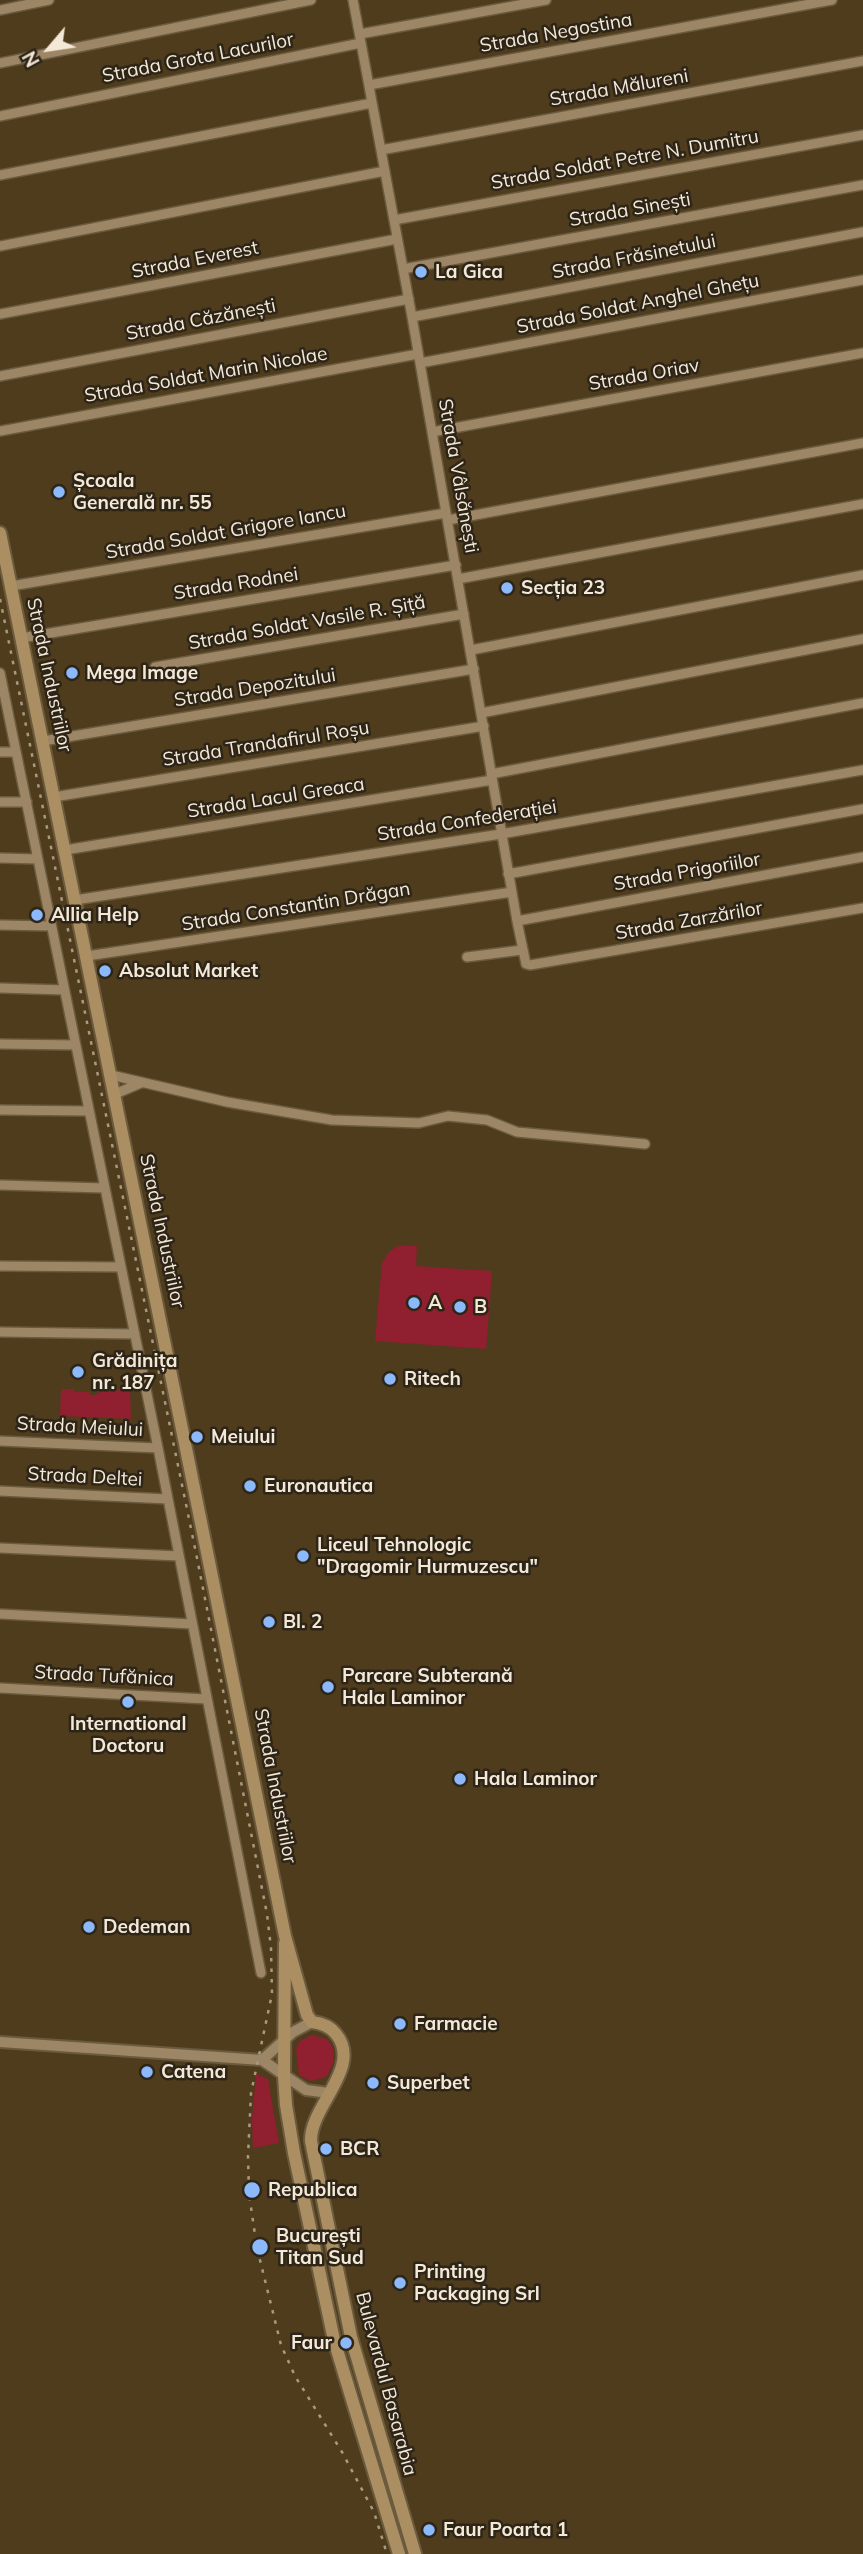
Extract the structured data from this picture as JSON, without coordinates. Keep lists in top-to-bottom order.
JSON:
{
  "streets": {
    "main road": ["Strada Industriilor", "Bulevardul Basarabia"],
    "street": [
      "Strada Negostina",
      "Strada Grota Lacurilor",
      "Strada Mălureni",
      "Strada Soldat Petre N. Dumitru",
      "Strada Sinești",
      "Strada Frăsinetului",
      "Strada Everest",
      "Strada Soldat Anghel Ghețu",
      "Strada Căzănești",
      "Strada Soldat Marin Nicolae",
      "Strada Oriav",
      "Strada Vâlsănești",
      "Strada Soldat Grigore Iancu",
      "Strada Rodnei",
      "Strada Soldat Vasile R. Șiță",
      "Strada Depozitului",
      "Strada Trandafirul Roșu",
      "Strada Lacul Greaca",
      "Strada Confederației",
      "Strada Prigoriilor",
      "Strada Constantin Drăgan",
      "Strada Zarzărilor",
      "Strada Meiului",
      "Strada Deltei",
      "Strada Tufănica"
    ]
  },
  "crossings": [
    ["Strada Negostina", "Strada Vâlsănești"],
    ["Strada Grota Lacurilor", "Strada Vâlsănești"],
    ["Strada Mălureni", "Strada Vâlsănești"],
    ["Strada Soldat Petre N. Dumitru", "Strada Vâlsănești"],
    ["Strada Sinești", "Strada Vâlsănești"],
    ["Strada Frăsinetului", "Strada Vâlsănești"],
    ["Strada Everest", "Strada Vâlsănești"],
    ["Strada Soldat Anghel Ghețu", "Strada Soldat Marin Nicolae"],
    ["Strada Soldat Anghel Ghețu", "Strada Vâlsănești"],
    ["Strada Căzănești", "Strada Vâlsănești"],
    ["Strada Soldat Marin Nicolae", "Strada Vâlsănești"],
    ["Strada Oriav", "Strada Vâlsănești"],
    ["Strada Vâlsănești", "Strada Soldat Grigore Iancu"],
    ["Strada Vâlsănești", "Strada Rodnei"],
    ["Strada Vâlsănești", "Strada Soldat Vasile R. Șiță"],
    ["Strada Vâlsănești", "Strada Depozitului"],
    ["Strada Vâlsănești", "Strada Trandafirul Roșu"],
    ["Strada Vâlsănești", "Strada Lacul Greaca"],
    ["Strada Vâlsănești", "Strada Confederației"],
    ["Strada Vâlsănești", "Strada Prigoriilor"],
    ["Strada Vâlsănești", "Strada Constantin Drăgan"],
    ["Strada Vâlsănești", "Strada Zarzărilor"],
    ["Strada Soldat Grigore Iancu", "Strada Industriilor"],
    ["Strada Rodnei", "Strada Industriilor"],
    ["Strada Industriilor", "Strada Depozitului"],
    ["Strada Industriilor", "Strada Trandafirul Roșu"],
    ["Strada Industriilor", "Strada Lacul Greaca"],
    ["Strada Industriilor", "Strada Confederației"],
    ["Strada Industriilor", "Strada Constantin Drăgan"],
    ["Strada Industriilor", "Bulevardul Basarabia"]
  ],
  "places": [
    "La Gica",
    "Școala Generală nr. 55",
    "Secția 23",
    "Mega Image",
    "Allia Help",
    "Absolut Market",
    "A",
    "B",
    "Grădinița nr. 187",
    "Ritech",
    "Meiului",
    "Euronautica",
    "Liceul Tehnologic \"Dragomir Hurmuzescu\"",
    "Bl. 2",
    "Parcare Subterană Hala Laminor",
    "International Doctoru",
    "Hala Laminor",
    "Dedeman",
    "Farmacie",
    "Catena",
    "Superbet",
    "BCR",
    "Republica",
    "București Titan Sud",
    "Printing Packaging Srl",
    "Faur",
    "Faur Poarta 1"
  ],
  "north": "bottom left"
}
